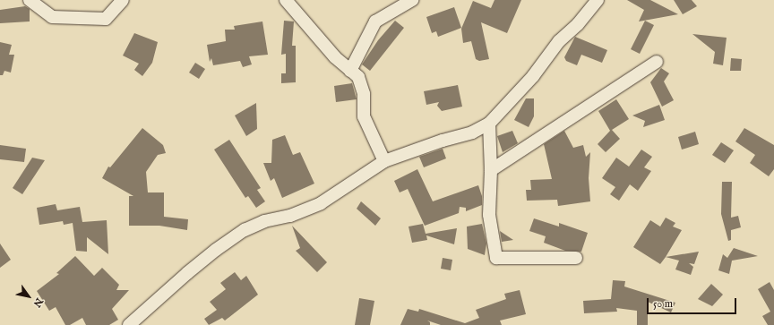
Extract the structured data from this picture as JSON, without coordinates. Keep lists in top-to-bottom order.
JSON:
{
  "scale_bar": "50 m",
  "north": "bottom right"
}
